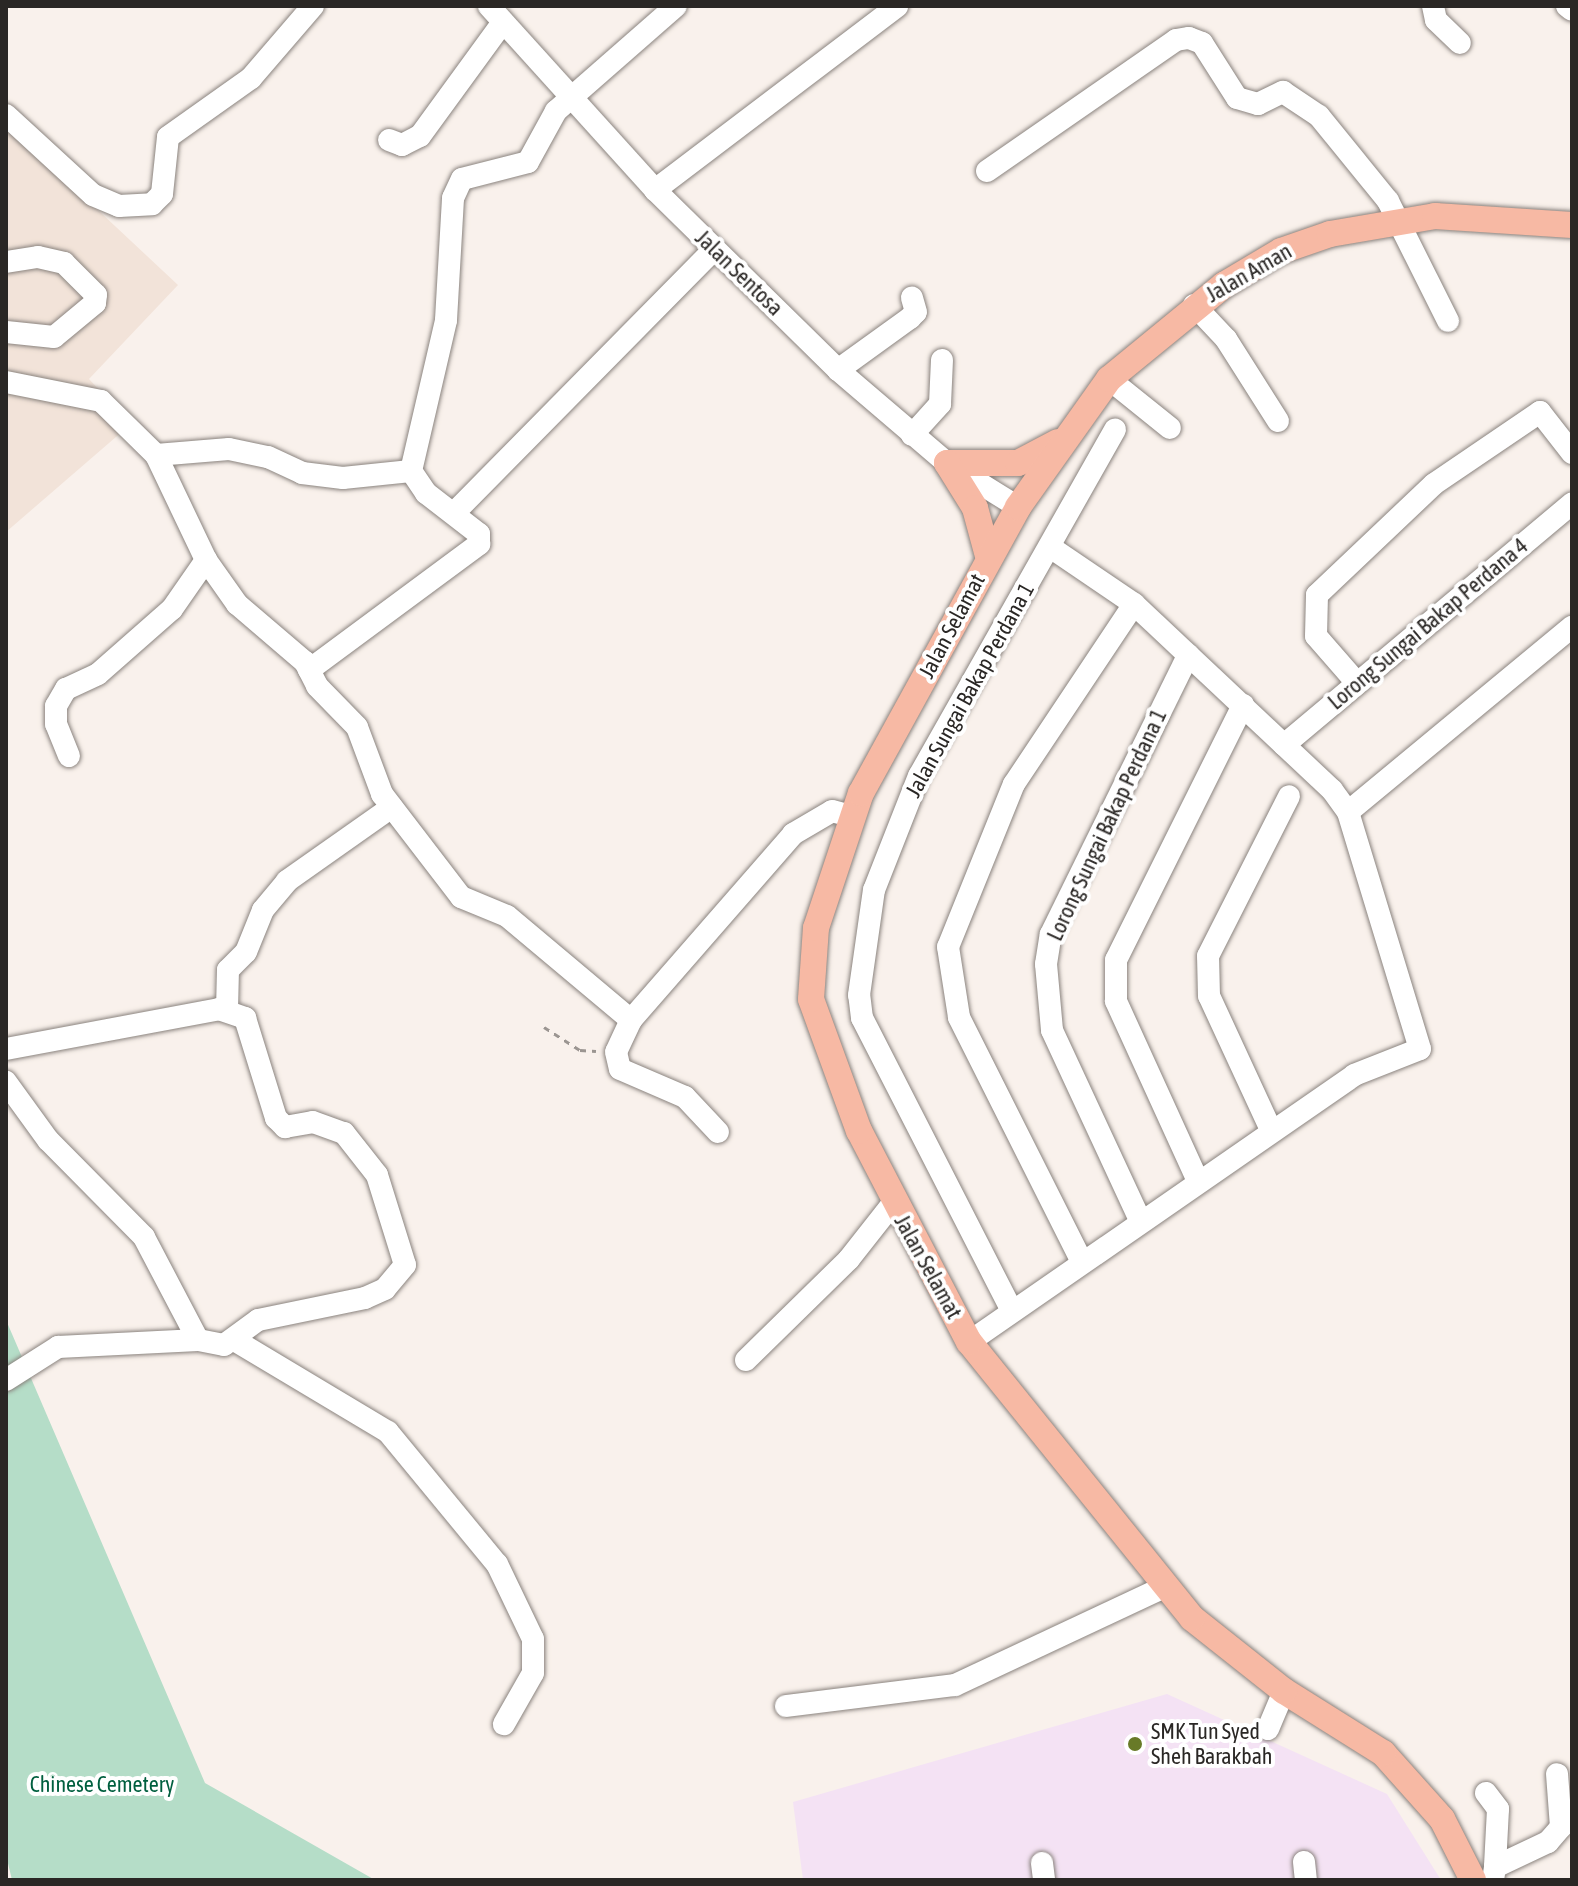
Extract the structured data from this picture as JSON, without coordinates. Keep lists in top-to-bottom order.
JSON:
{
  "streets": {
    "main road": ["Jalan Aman", "Jalan Selamat"],
    "street": [
      "Jalan Sentosa",
      "Lorong Sungai Bakap Perdana 4",
      "Jalan Sungai Bakap Perdana 1",
      "Lorong Sungai Bakap Perdana 1"
    ]
  },
  "crossings": [
    ["Jalan Sentosa", "Jalan Aman"],
    ["Jalan Sentosa", "Jalan Selamat"],
    ["Jalan Aman", "Jalan Selamat"]
  ],
  "parks": ["Chinese Cemetery"],
  "places": ["SMK Tun Syed Sheh Barakbah"]
}
